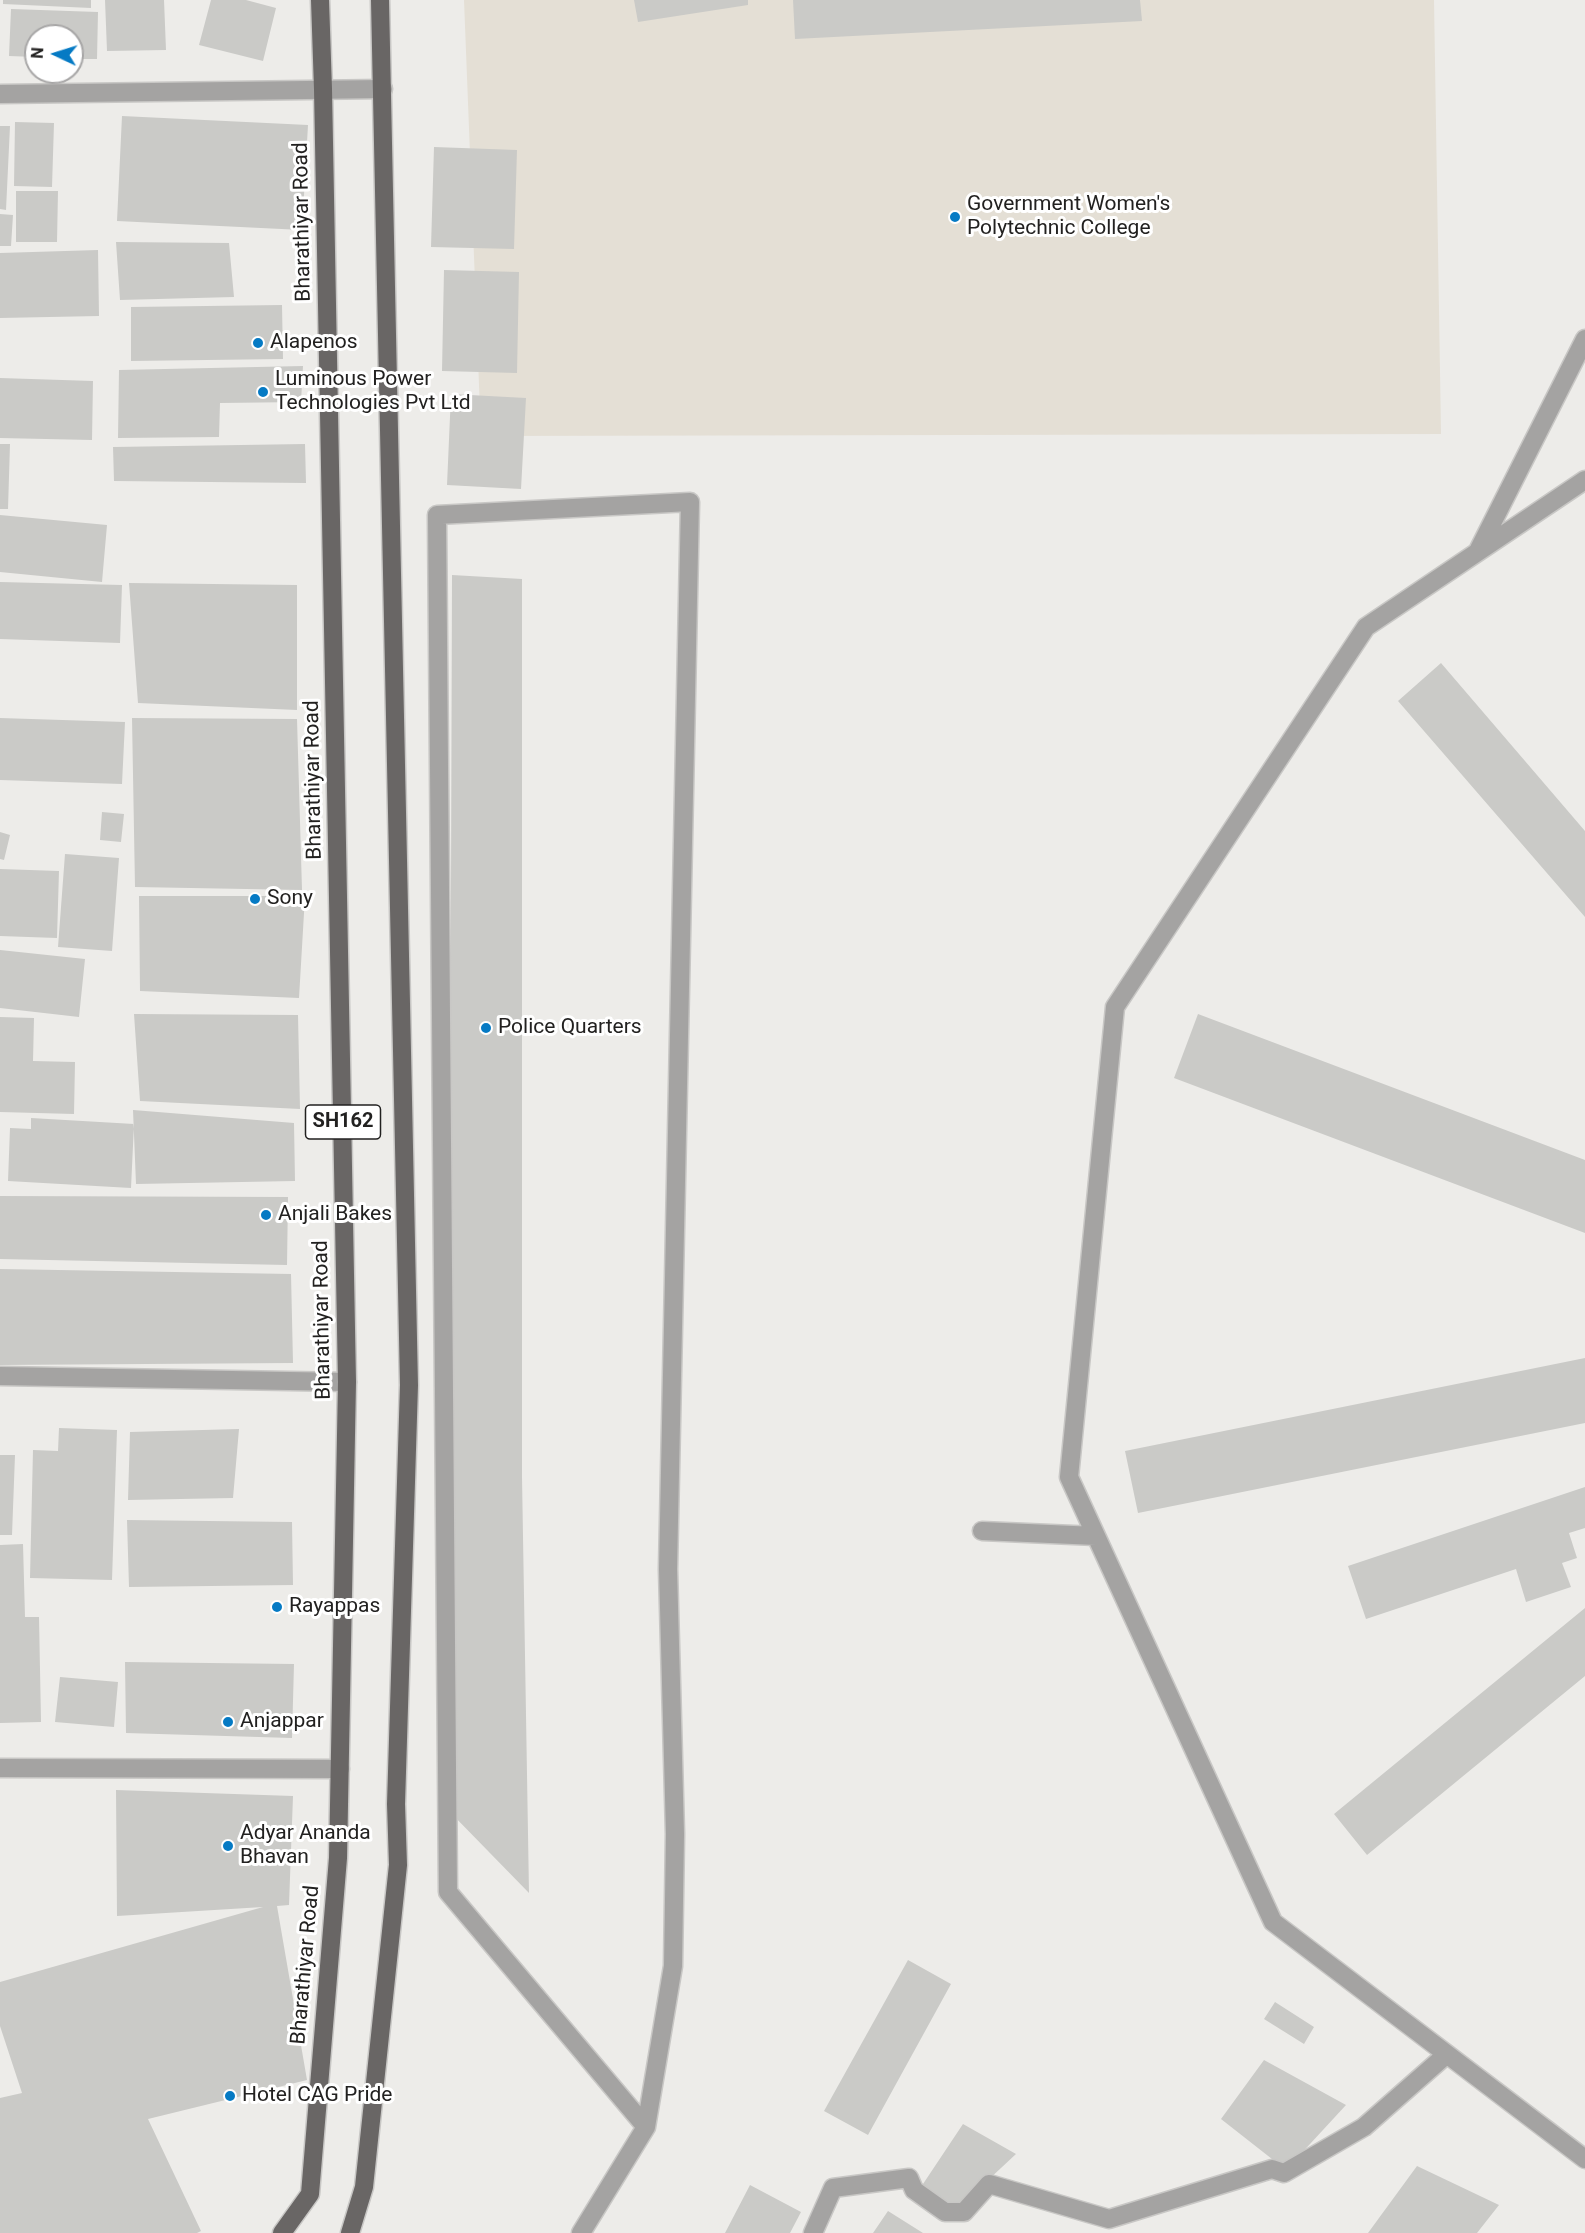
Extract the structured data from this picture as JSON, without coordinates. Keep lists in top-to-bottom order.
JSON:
{
  "streets": {
    "main road": ["Bharathiyar Road", "SH162"]
  },
  "places": [
    "Government Women's Polytechnic College",
    "Alapenos",
    "Luminous Power Technologies Pvt Ltd",
    "Sony",
    "Police Quarters",
    "Anjali Bakes",
    "Rayappas",
    "Anjappar",
    "Adyar Ananda Bhavan",
    "Hotel CAG Pride"
  ],
  "north": "left"
}
